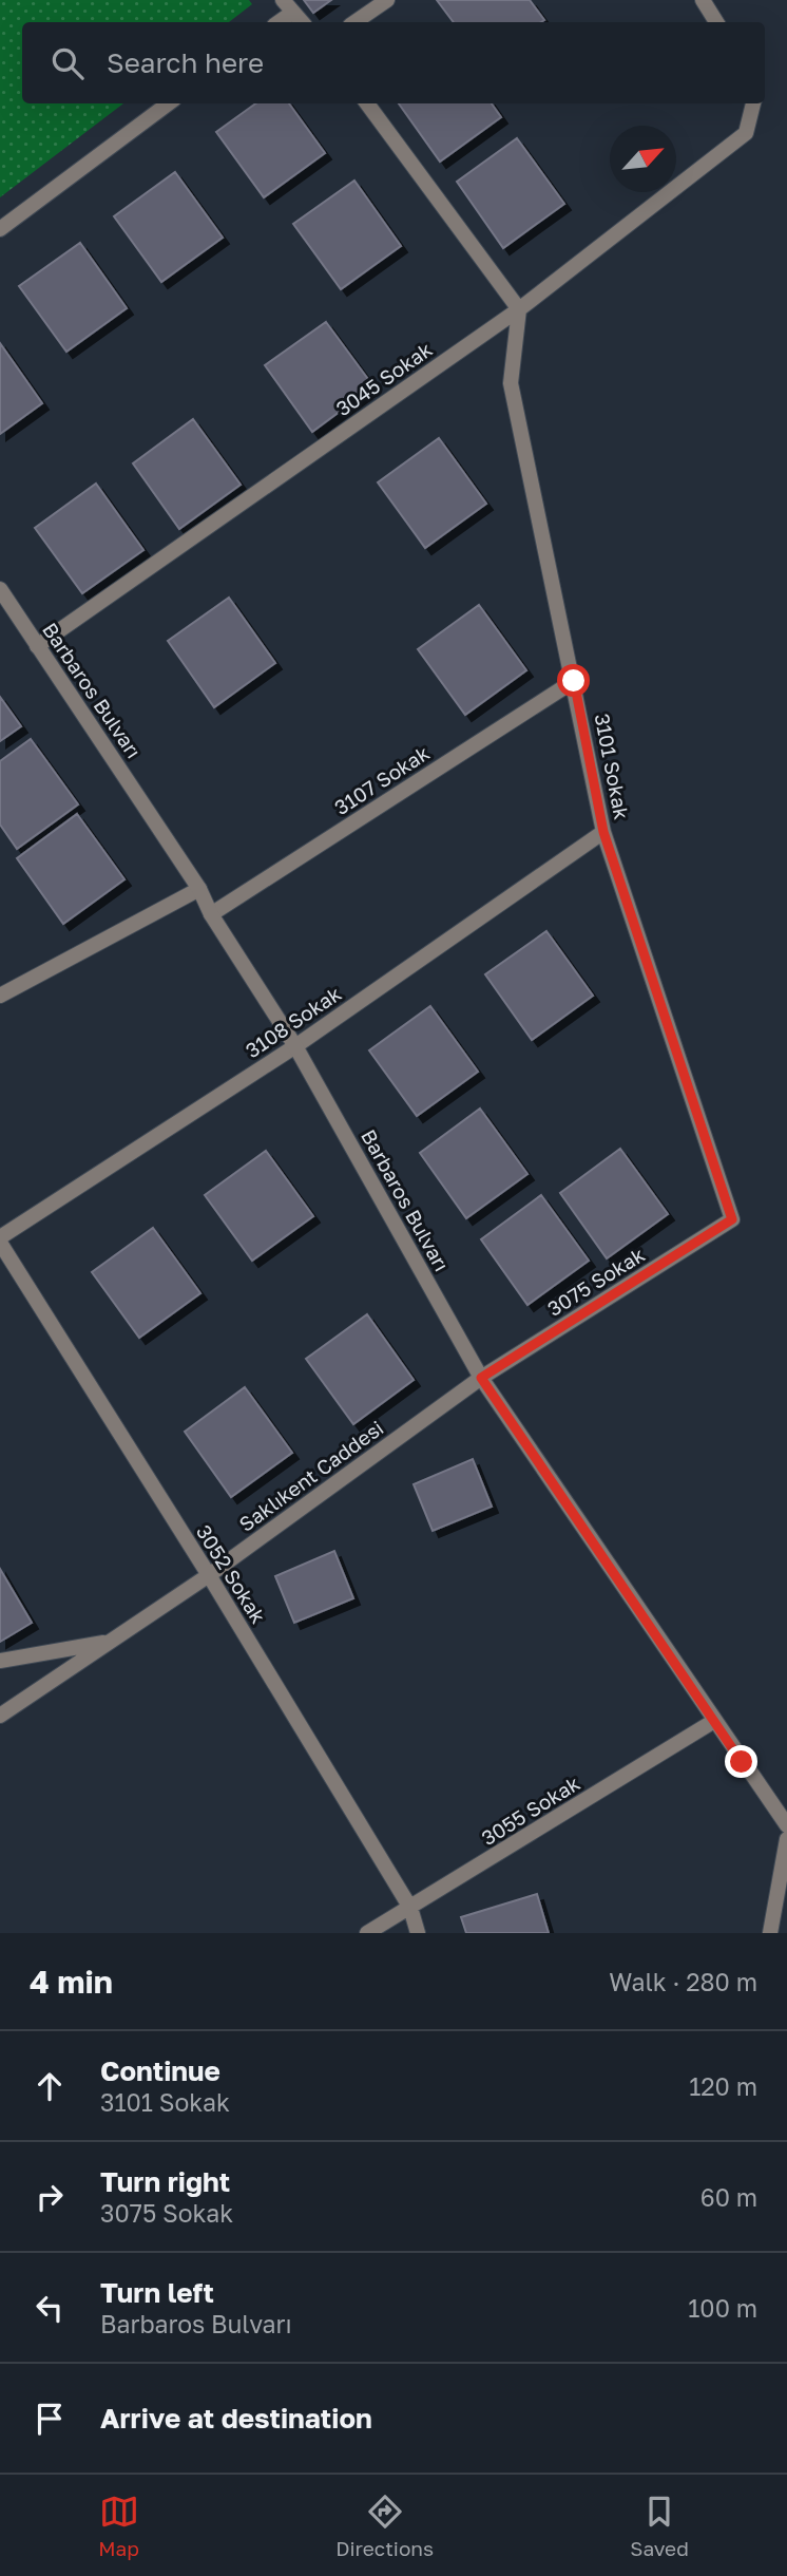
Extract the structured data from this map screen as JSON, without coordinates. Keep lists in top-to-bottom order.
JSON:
{
  "streets": {
    "street": [
      "3045 Sokak",
      "Barbaros Bulvarı",
      "3101 Sokak",
      "3107 Sokak",
      "3108 Sokak",
      "3075 Sokak",
      "Saklıkent Caddesi",
      "3052 Sokak",
      "3055 Sokak"
    ]
  },
  "crossings": [
    ["3045 Sokak", "Barbaros Bulvarı"],
    ["3045 Sokak", "3101 Sokak"],
    ["Barbaros Bulvarı", "3107 Sokak"],
    ["Barbaros Bulvarı", "3108 Sokak"],
    ["Barbaros Bulvarı", "3075 Sokak"],
    ["Barbaros Bulvarı", "Saklıkent Caddesi"],
    ["Barbaros Bulvarı", "3055 Sokak"],
    ["3101 Sokak", "3107 Sokak"],
    ["3101 Sokak", "3108 Sokak"],
    ["3101 Sokak", "3075 Sokak"],
    ["3075 Sokak", "Saklıkent Caddesi"],
    ["Saklıkent Caddesi", "3052 Sokak"],
    ["3052 Sokak", "3055 Sokak"]
  ],
  "north": "top right",
  "page": {
    "search": "Search here",
    "heading": ["4 min", "Walk · 280 m"],
    "list": [
      ["Continue", "3101 Sokak", "120 m"],
      ["Turn right", "3075 Sokak", "60 m"],
      ["Turn left", "Barbaros Bulvarı", "100 m"],
      "Arrive at destination"
    ],
    "nav": ["Map", "Directions", "Saved"]
  }
}
